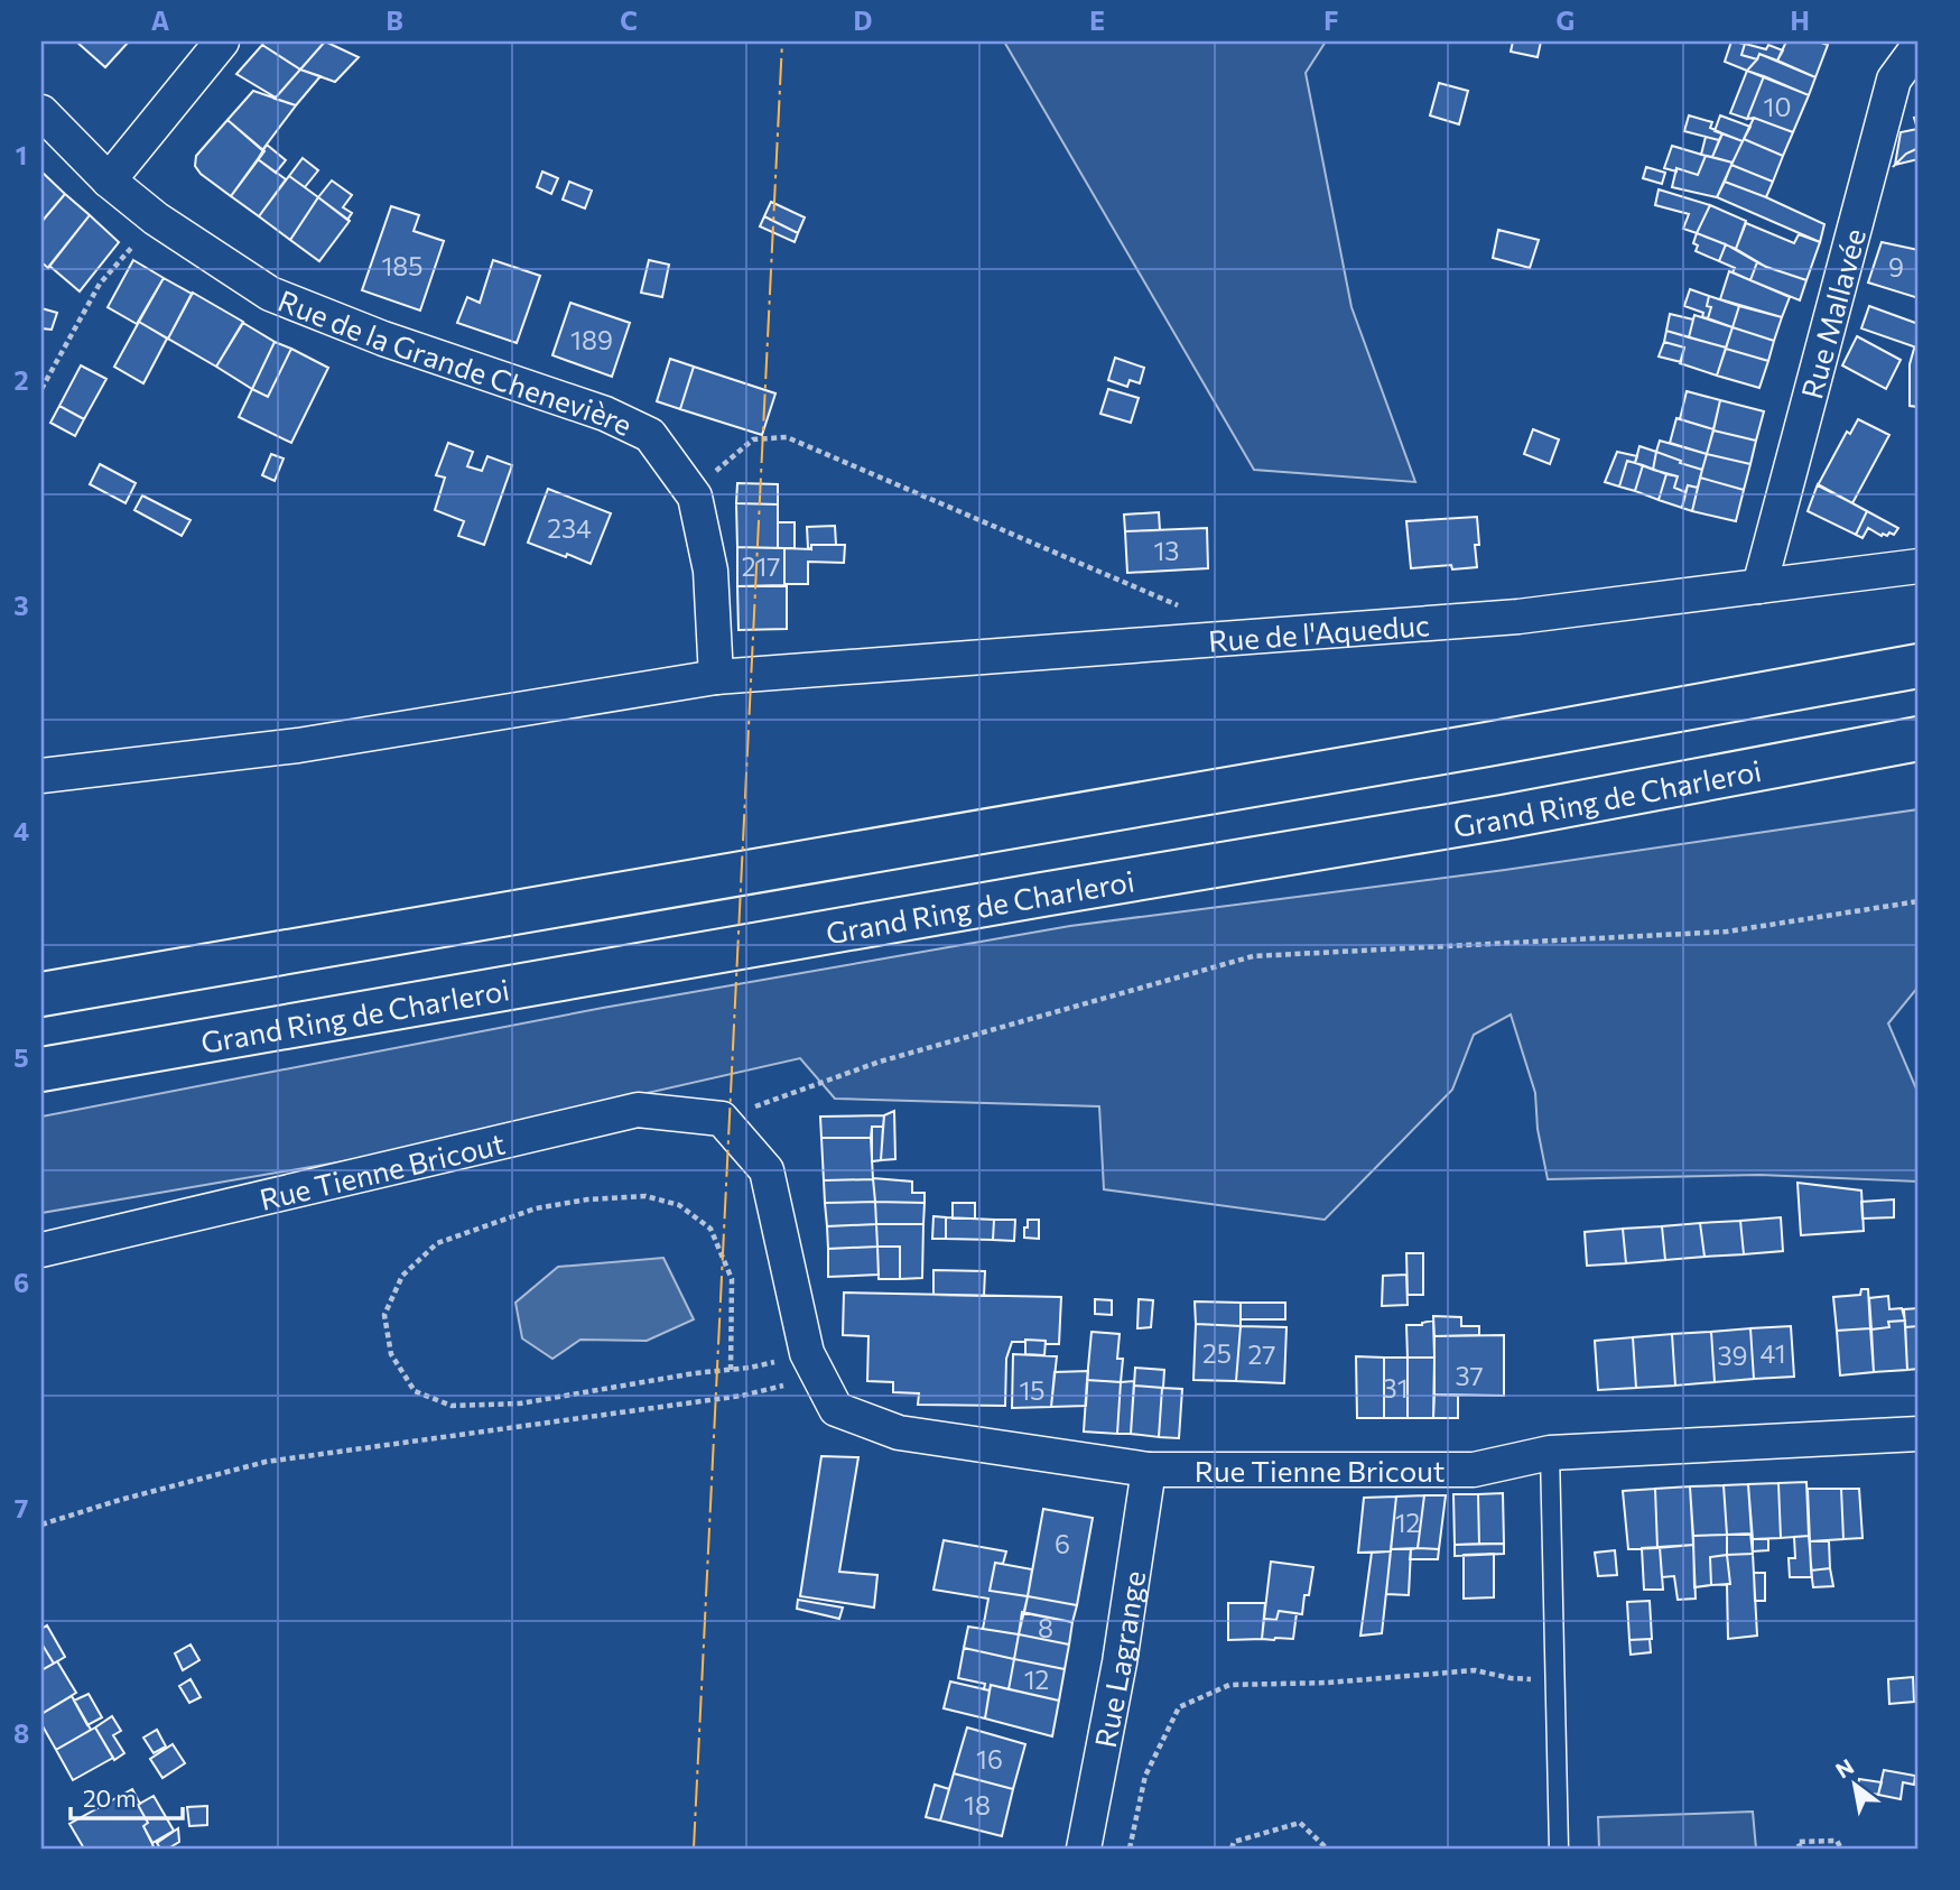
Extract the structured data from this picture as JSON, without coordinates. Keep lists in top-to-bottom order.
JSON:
{
  "streets": {
    "highway": ["Grand Ring de Charleroi"],
    "street": [
      "Rue Mallavée",
      "Rue de la Grande Chenevière",
      "Rue de l'Aqueduc",
      "Rue Tienne Bricout",
      "Rue Lagrange"
    ]
  },
  "crossings": [
    ["Rue Mallavée", "Rue de l'Aqueduc"],
    ["Rue de la Grande Chenevière", "Rue de l'Aqueduc"],
    ["Rue Tienne Bricout", "Rue Lagrange"]
  ],
  "house_numbers": [
    "10",
    "185",
    "9",
    "189",
    "234",
    "13",
    "217",
    "25",
    "41",
    "27",
    "39",
    "37",
    "31",
    "15",
    "12",
    "6",
    "8",
    "12",
    "16",
    "18"
  ],
  "scale_bar": "20 m",
  "north": "top left",
  "grid": {
    "columns": [
      "A",
      "B",
      "C",
      "D",
      "E",
      "F",
      "G",
      "H"
    ],
    "rows": [
      "1",
      "2",
      "3",
      "4",
      "5",
      "6",
      "7",
      "8"
    ]
  }
}
